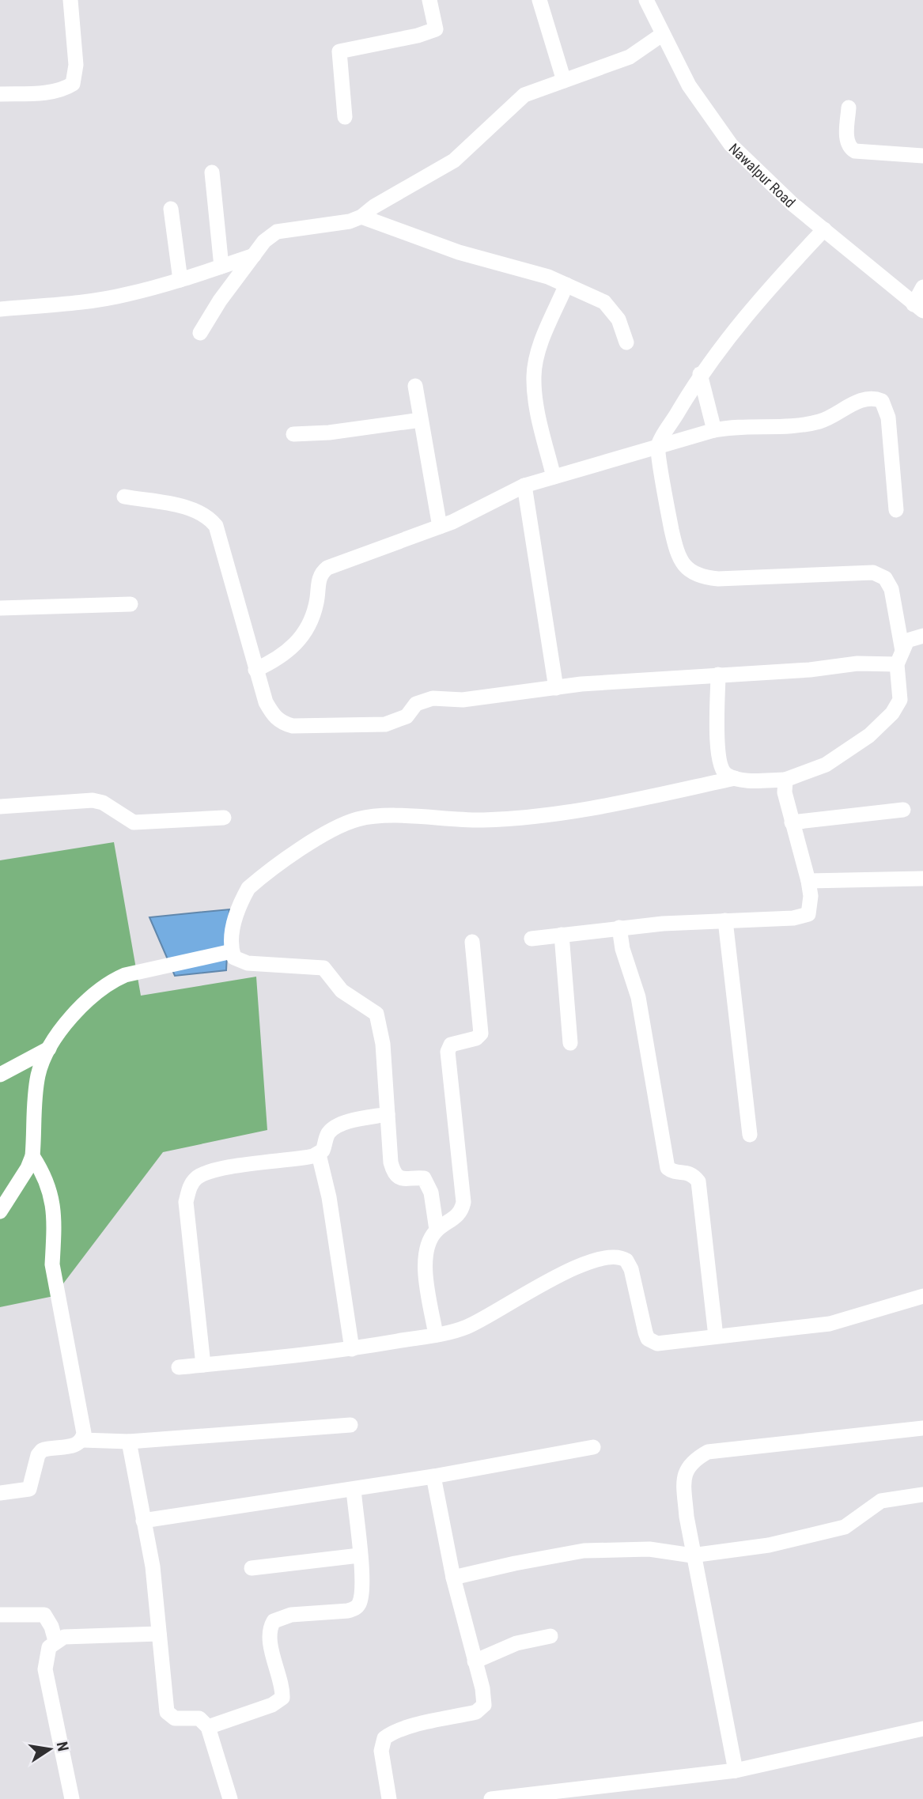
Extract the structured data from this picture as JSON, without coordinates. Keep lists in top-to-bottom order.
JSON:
{
  "streets": {
    "street": ["Nawalpur Road"]
  },
  "north": "right"
}
